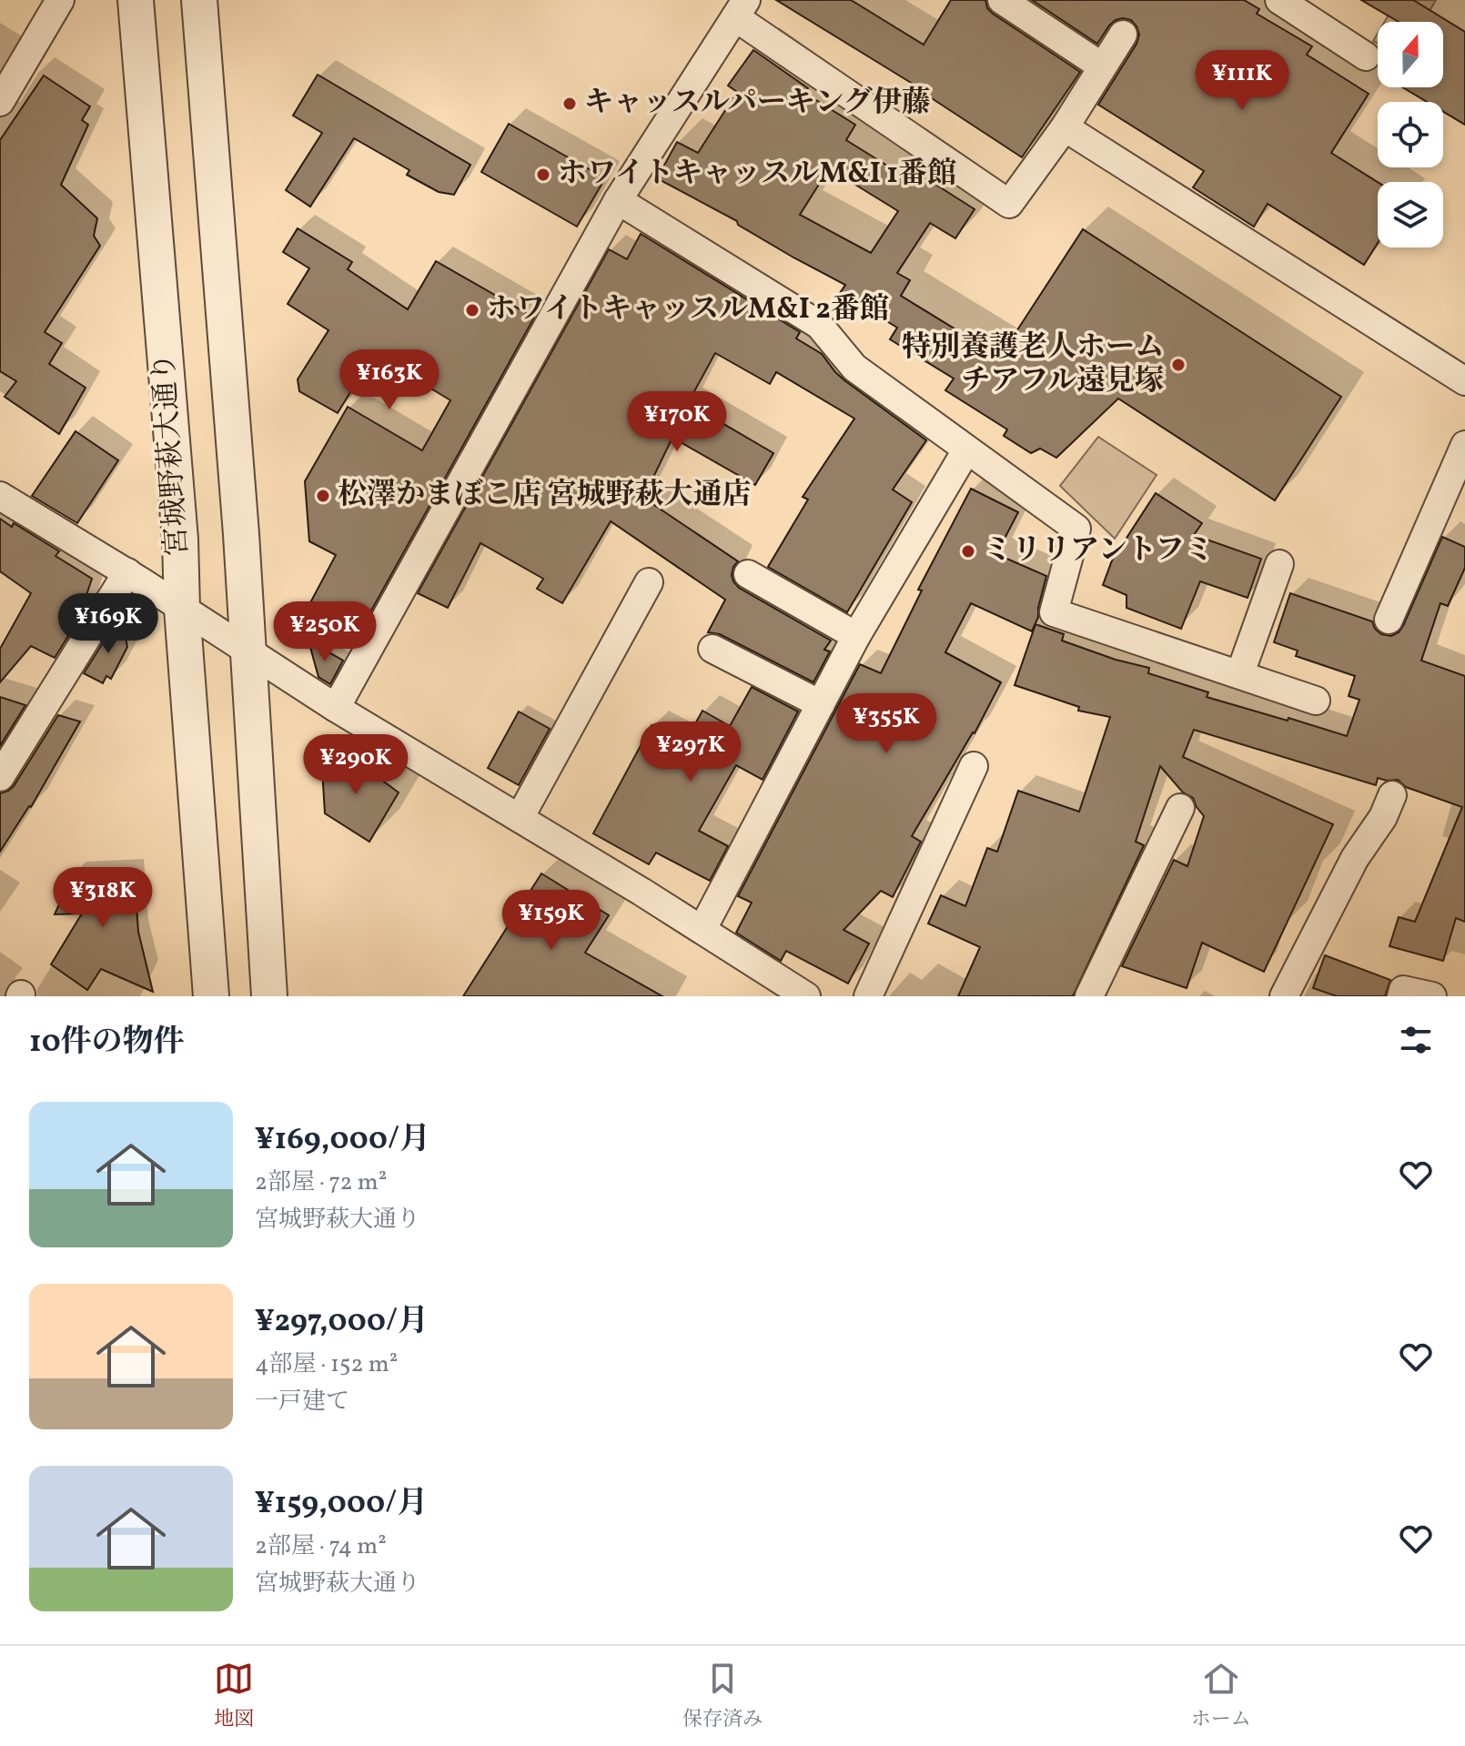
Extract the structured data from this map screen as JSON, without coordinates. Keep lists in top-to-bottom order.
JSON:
{
  "streets": {
    "street": ["宮城野萩大通り"]
  },
  "places": [
    "キャッスルパーキング伊藤",
    "ホワイトキャッスルM&I 1番館",
    "ホワイトキャッスルM&I 2番館",
    "特別養護老人ホーム チアフル遠見塚",
    "松澤かまぼこ店 宮城野萩大通店",
    "ミリリアントフミ"
  ],
  "north": "top",
  "page": {
    "price": [
      "¥111K",
      "¥163K",
      "¥170K",
      "¥169K",
      "¥250K",
      "¥355K",
      "¥297K",
      "¥290K",
      "¥318K",
      "¥159K"
    ],
    "heading": "10件の物件",
    "list": [
      {
        "name": "¥169,000/月",
        "note": "2部屋 · 72 m² · 宮城野萩大通り"
      },
      {
        "name": "¥297,000/月",
        "note": "4部屋 · 152 m² · 一戸建て"
      },
      {
        "name": "¥159,000/月",
        "note": "2部屋 · 74 m² · 宮城野萩大通り"
      }
    ],
    "tabs": ["地図", "保存済み", "ホーム"]
  }
}
